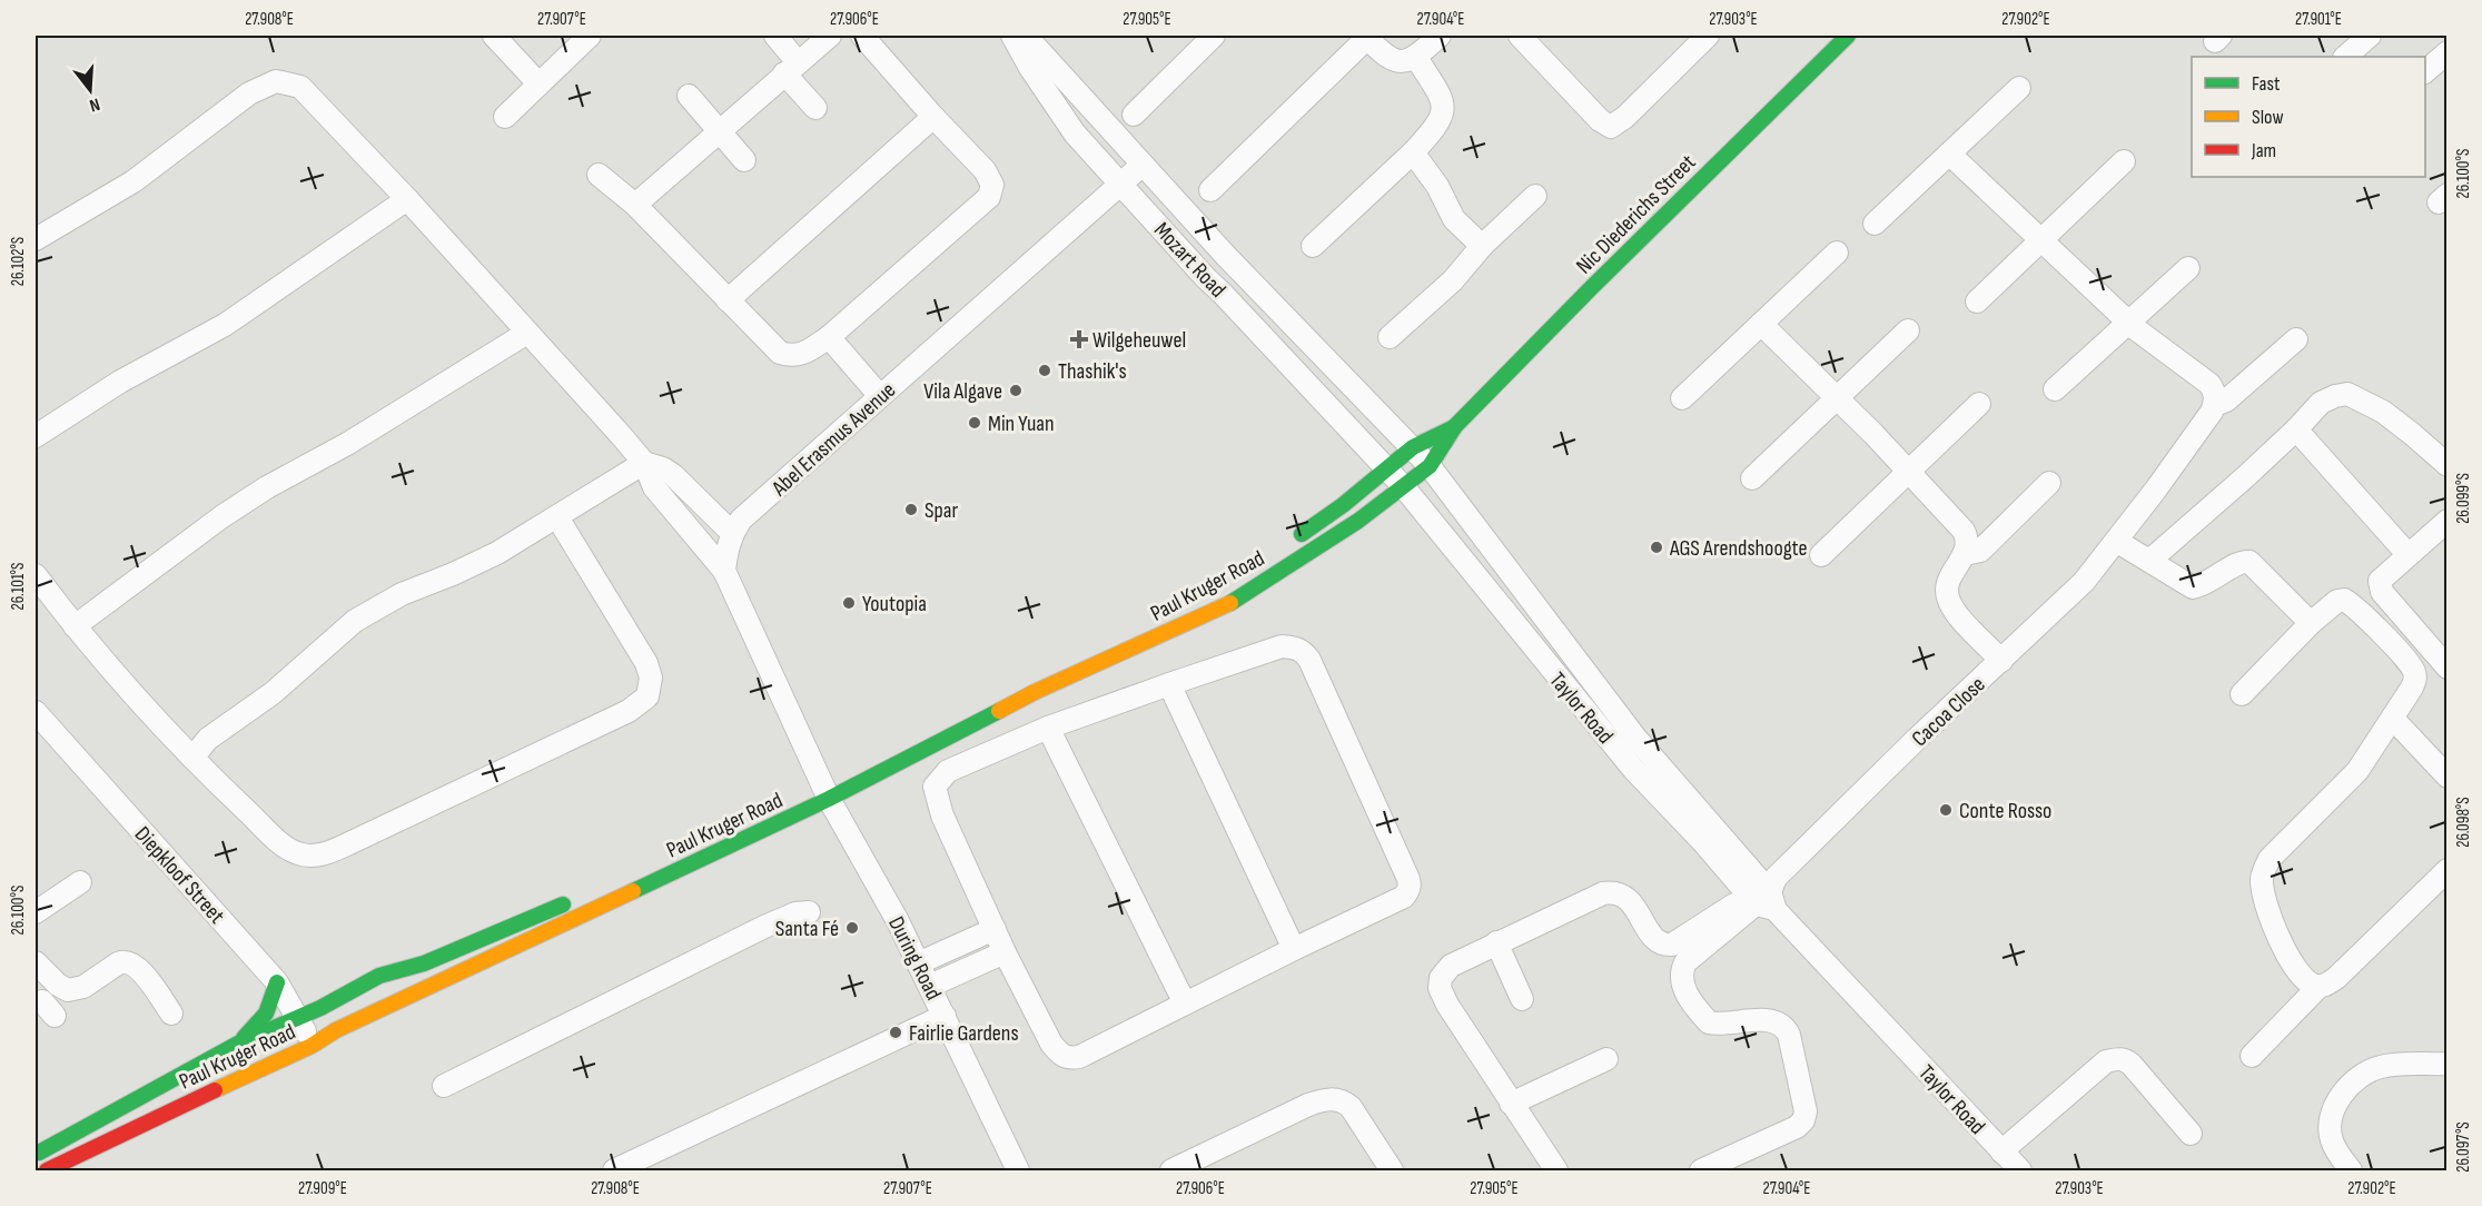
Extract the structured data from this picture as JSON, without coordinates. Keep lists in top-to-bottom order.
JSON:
{
  "streets": {
    "street": [
      "Nic Diederichs Street",
      "Mozart Road",
      "Abel Erasmus Avenue",
      "Paul Kruger Road",
      "Taylor Road",
      "Cacoa Close",
      "Diepkloof Street",
      "During Road"
    ]
  },
  "crossings": [
    ["Nic Diederichs Street", "Mozart Road"],
    ["Nic Diederichs Street", "Paul Kruger Road"],
    ["Nic Diederichs Street", "Taylor Road"],
    ["Mozart Road", "Abel Erasmus Avenue"],
    ["Mozart Road", "Paul Kruger Road"],
    ["Mozart Road", "Taylor Road"],
    ["Paul Kruger Road", "Taylor Road"],
    ["Paul Kruger Road", "Diepkloof Street"],
    ["Paul Kruger Road", "During Road"],
    ["Taylor Road", "Cacoa Close"]
  ],
  "places": {
    "health": ["Wilgeheuwel"],
    "other": [
      "Thashik's",
      "Vila Algave",
      "Min Yuan",
      "Spar",
      "AGS Arendshoogte",
      "Youtopia",
      "Conte Rosso",
      "Santa Fé",
      "Fairlie Gardens"
    ]
  },
  "legend": ["Fast", "Slow", "Jam"],
  "north": "bottom",
  "coordinates": [
    "27.908°E",
    "27.907°E",
    "27.906°E",
    "27.905°E",
    "27.904°E",
    "27.903°E",
    "27.902°E",
    "27.901°E",
    "26.100°S",
    "26.102°S",
    "26.099°S",
    "26.101°S",
    "26.098°S",
    "26.097°S",
    "27.909°E"
  ]
}
